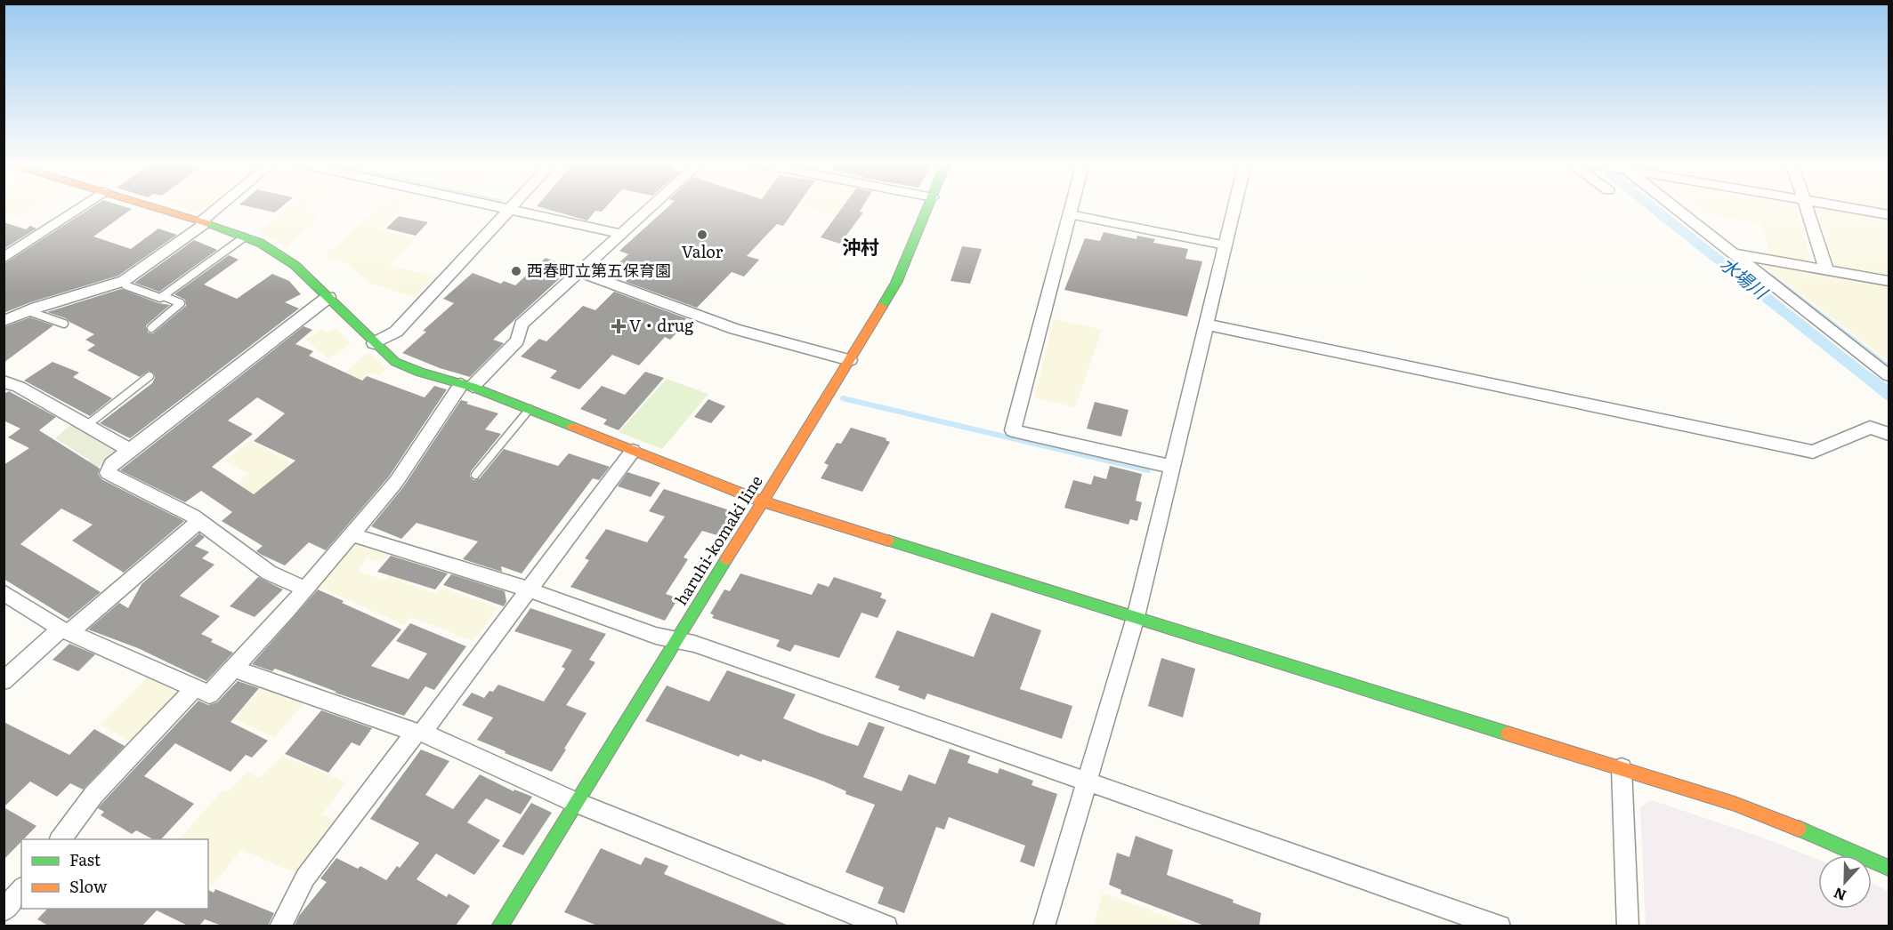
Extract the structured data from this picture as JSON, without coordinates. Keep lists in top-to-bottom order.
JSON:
{
  "streets": {
    "street": ["haruhi-komaki line"]
  },
  "districts": ["沖村"],
  "water": ["水場川"],
  "places": {
    "other": ["Valor", "西春町立第五保育園"],
    "health": ["V・drug"]
  },
  "legend": ["Fast", "Slow"],
  "north": "bottom"
}
